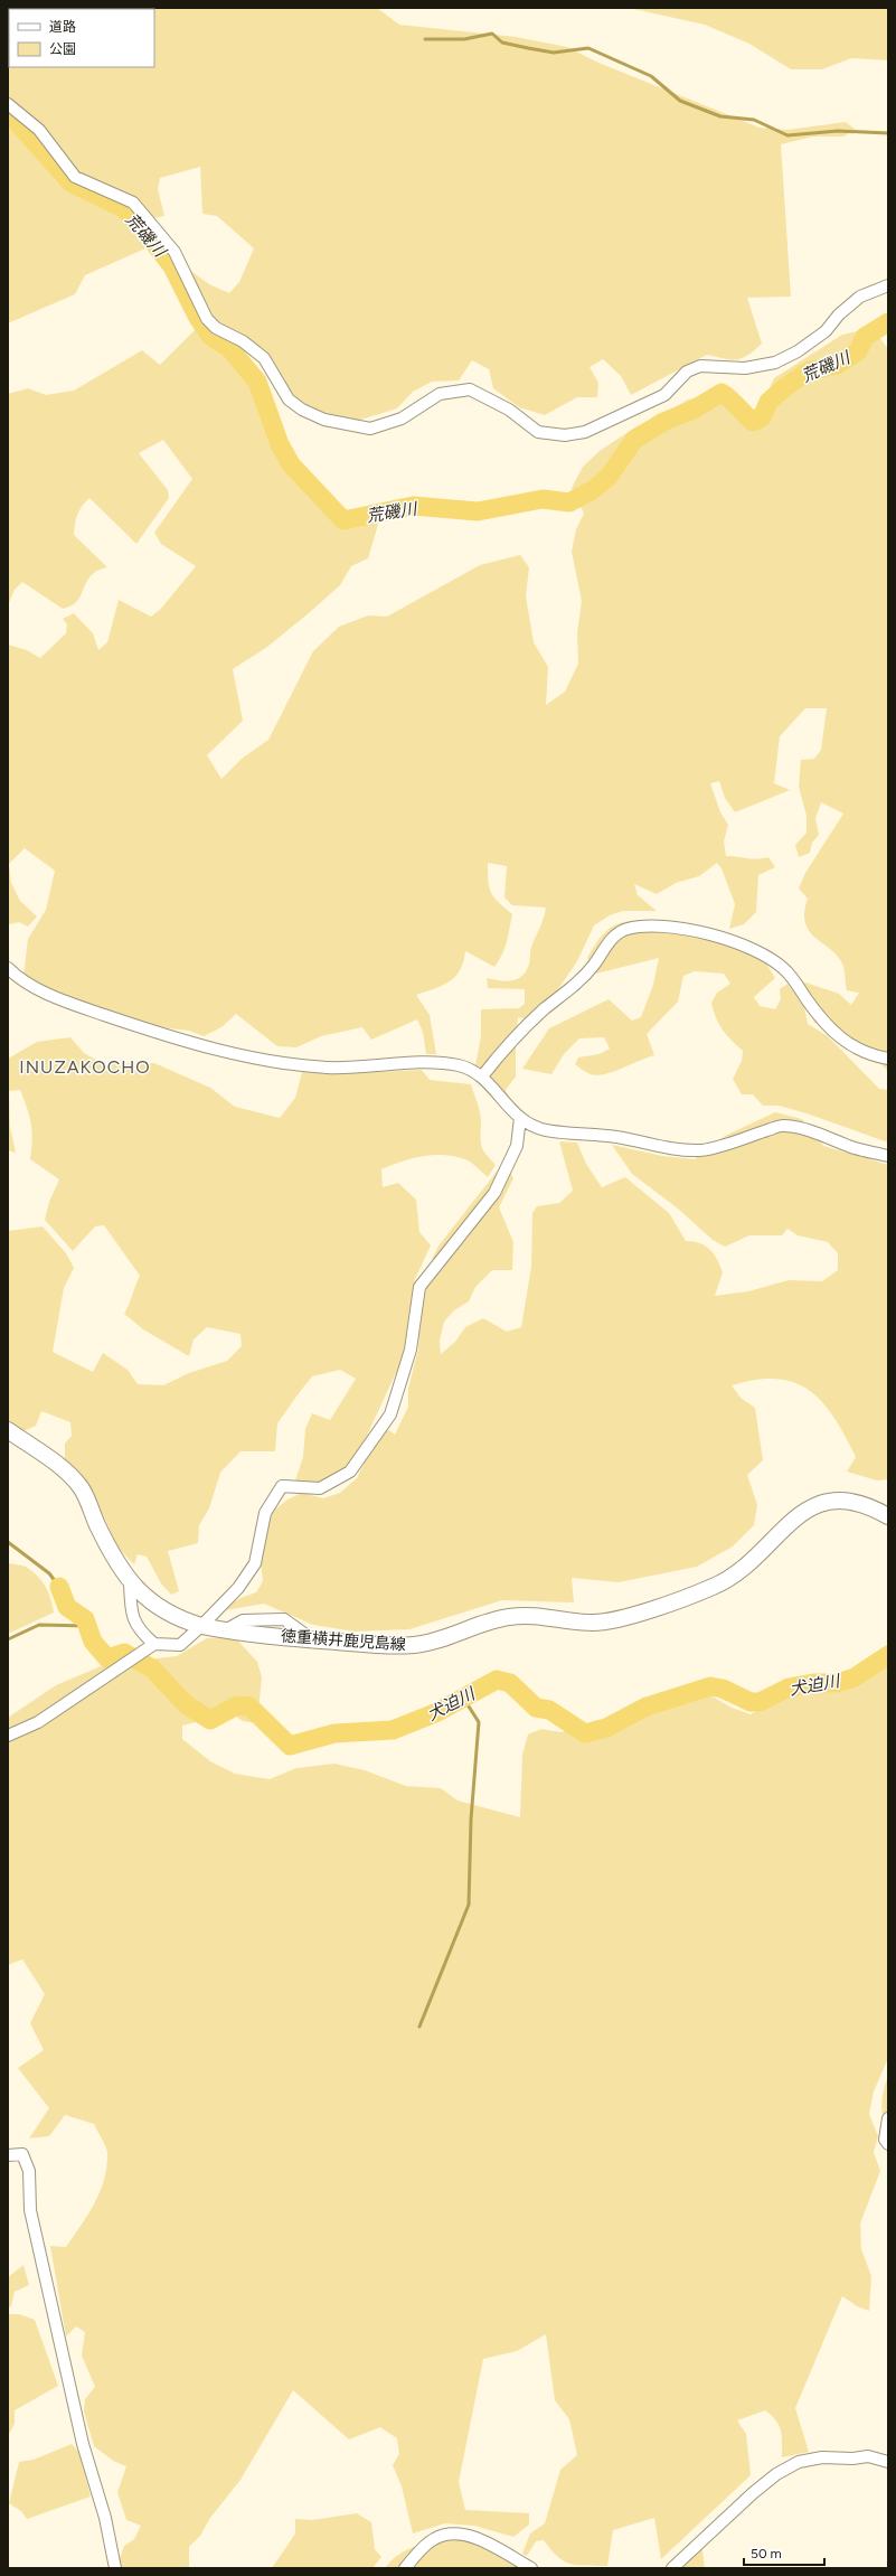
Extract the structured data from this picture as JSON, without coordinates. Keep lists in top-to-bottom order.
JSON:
{
  "streets": {
    "main road": ["徳重横井鹿児島線"]
  },
  "districts": ["INUZAKOCHO"],
  "water": ["荒磯川", "犬迫川"],
  "legend": ["道路", "公園"],
  "scale_bar": "50 m"
}
